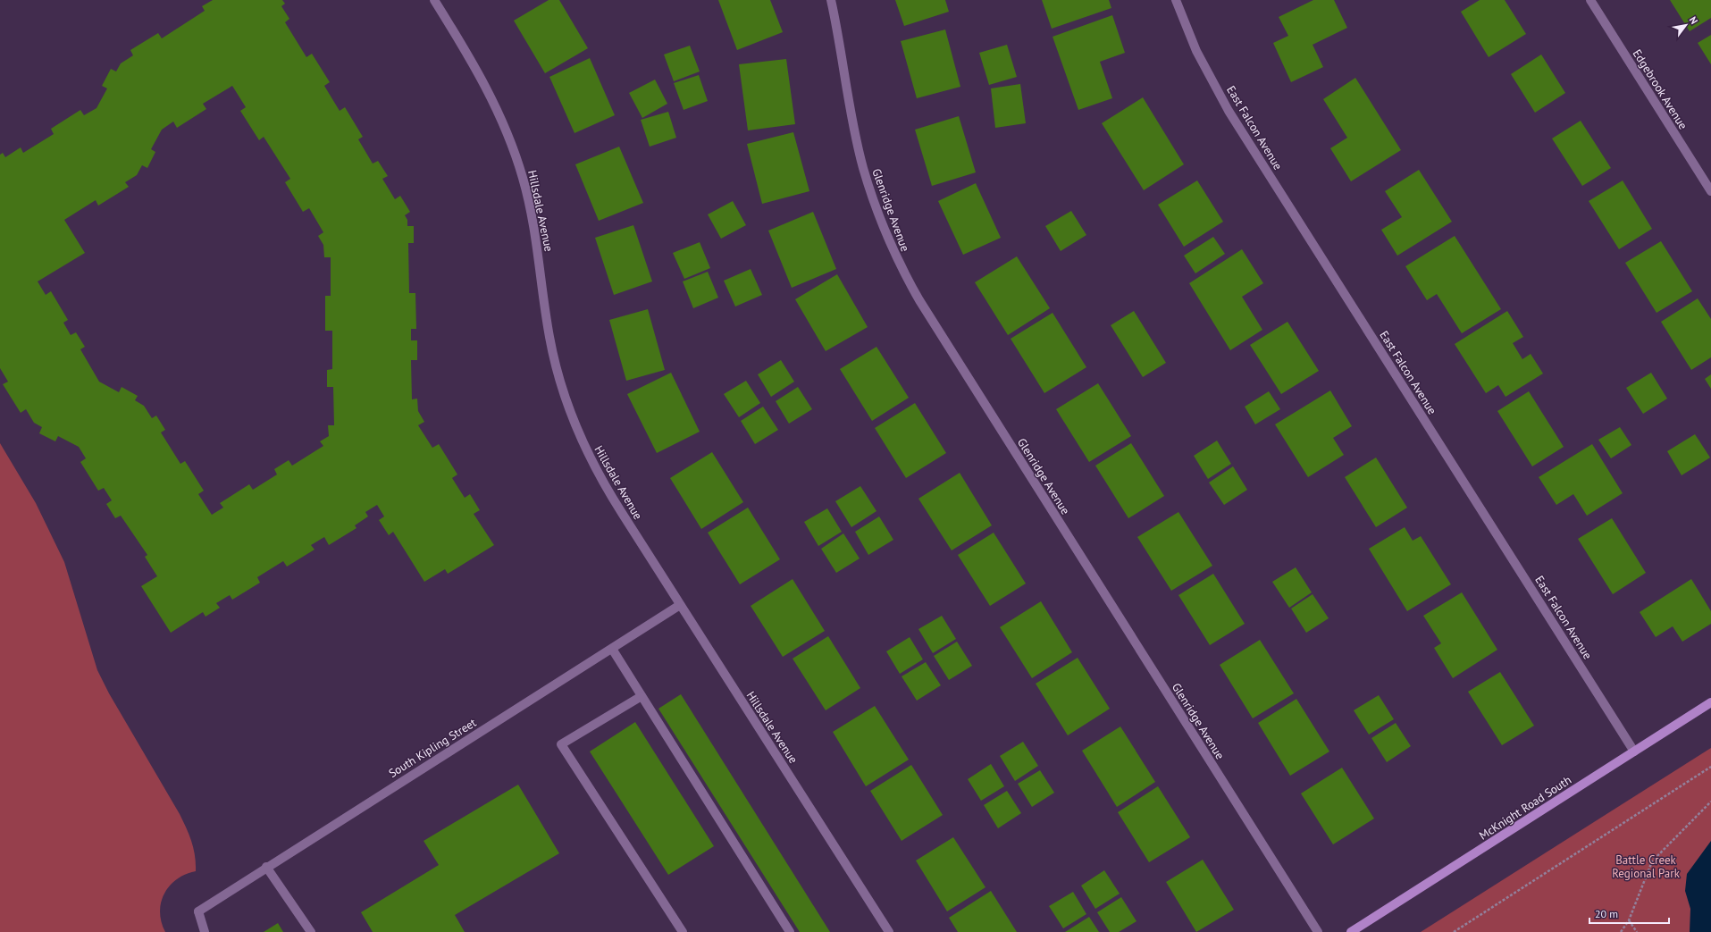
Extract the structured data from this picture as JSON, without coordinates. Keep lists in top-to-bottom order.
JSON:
{
  "streets": {
    "main road": ["McKnight Road South"],
    "street": [
      "Edgebrook Avenue",
      "East Falcon Avenue",
      "Glenridge Avenue",
      "Hillsdale Avenue",
      "South Kipling Street"
    ]
  },
  "crossings": [
    ["East Falcon Avenue", "McKnight Road South"],
    ["Hillsdale Avenue", "South Kipling Street"]
  ],
  "parks": ["Battle Creek Regional Park"],
  "scale_bar": "20 m",
  "north": "top right"
}
